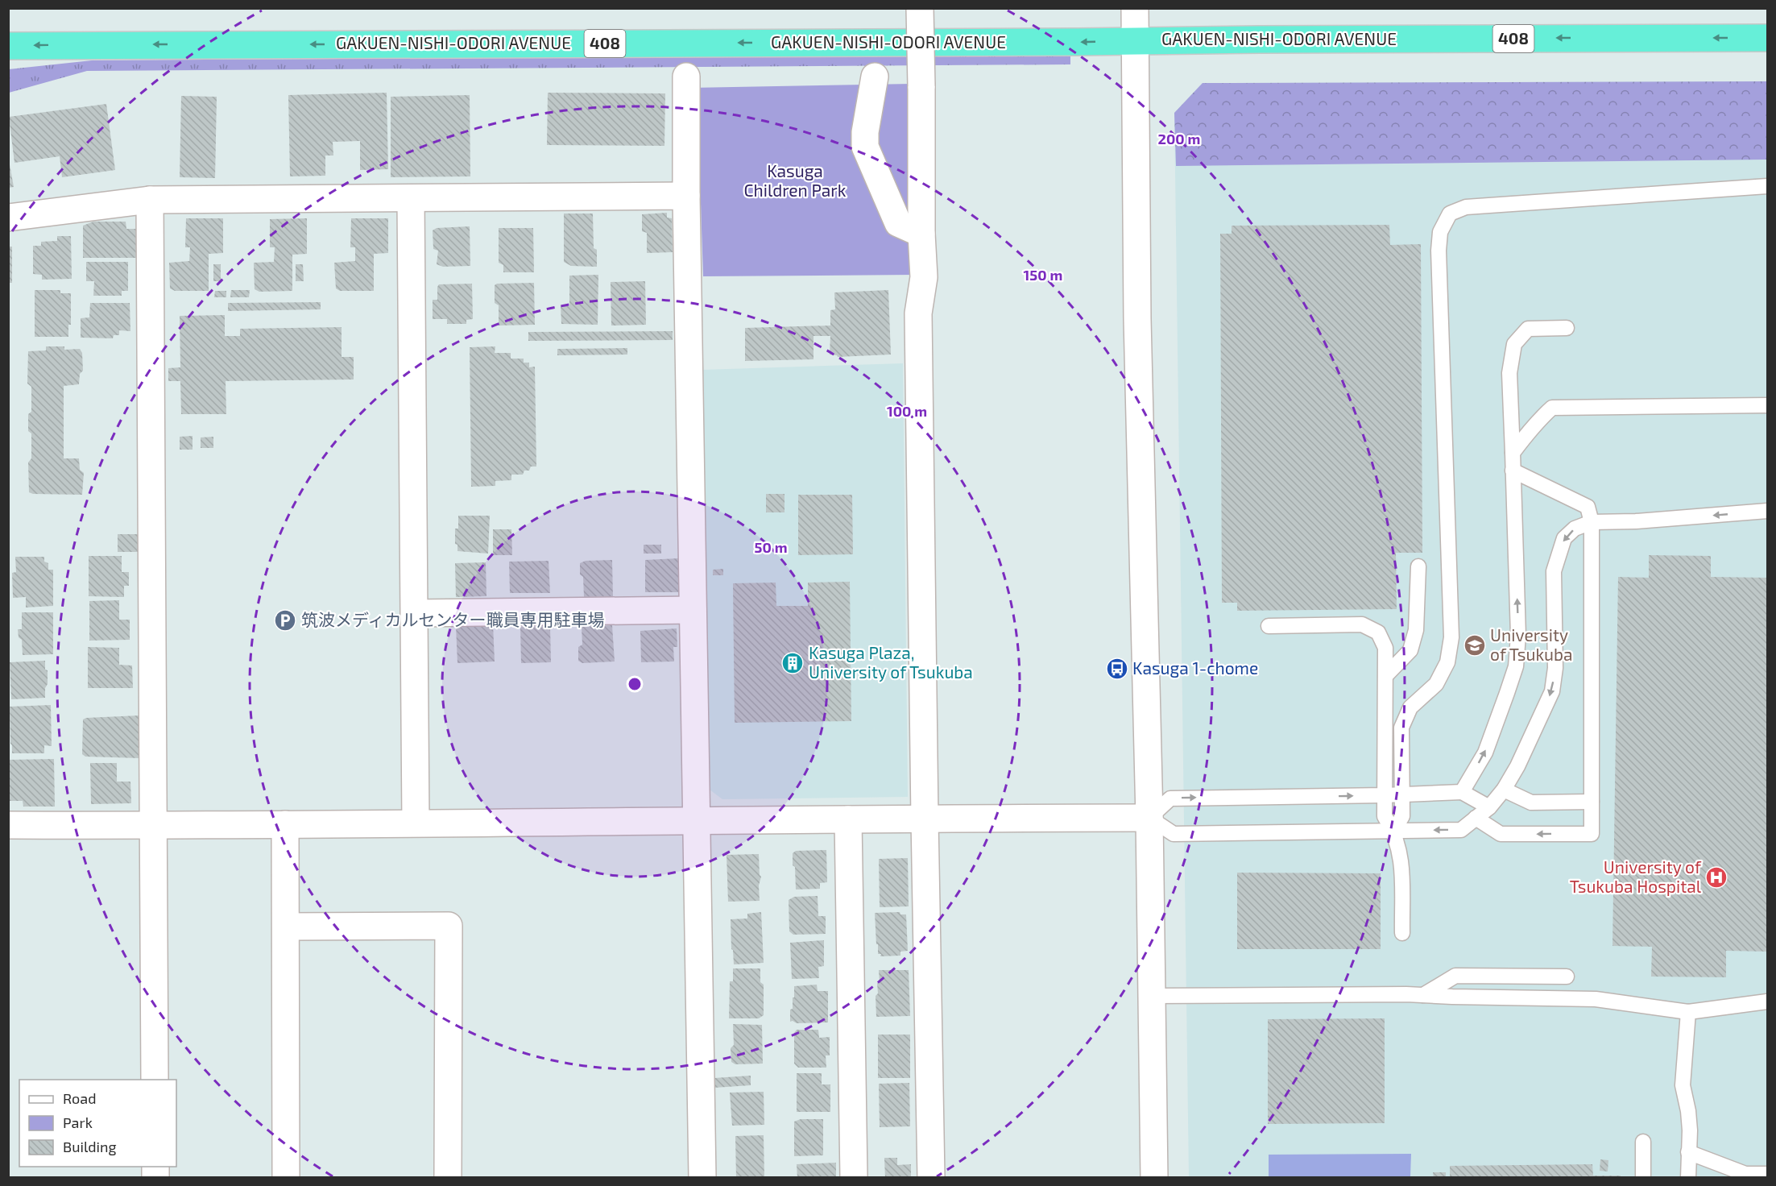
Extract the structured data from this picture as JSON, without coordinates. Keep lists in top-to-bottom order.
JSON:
{
  "streets": {
    "highway": ["408", "GAKUEN-NISHI-ODORI AVENUE"]
  },
  "one_way": ["GAKUEN-NISHI-ODORI AVENUE"],
  "parks": ["Kasuga Children Park"],
  "places": {
    "parking": ["筑波メディカルセンター職員専用駐車場"],
    "school or university": ["University of Tsukuba"],
    "building": ["Kasuga Plaza, University of Tsukuba"],
    "bus stop": ["Kasuga 1-chome"],
    "hospital": ["University of Tsukuba Hospital"]
  },
  "legend": ["Road", "Park", "Building"],
  "rings": [
    "200 m",
    "150 m",
    "100 m",
    "50 m"
  ]
}
